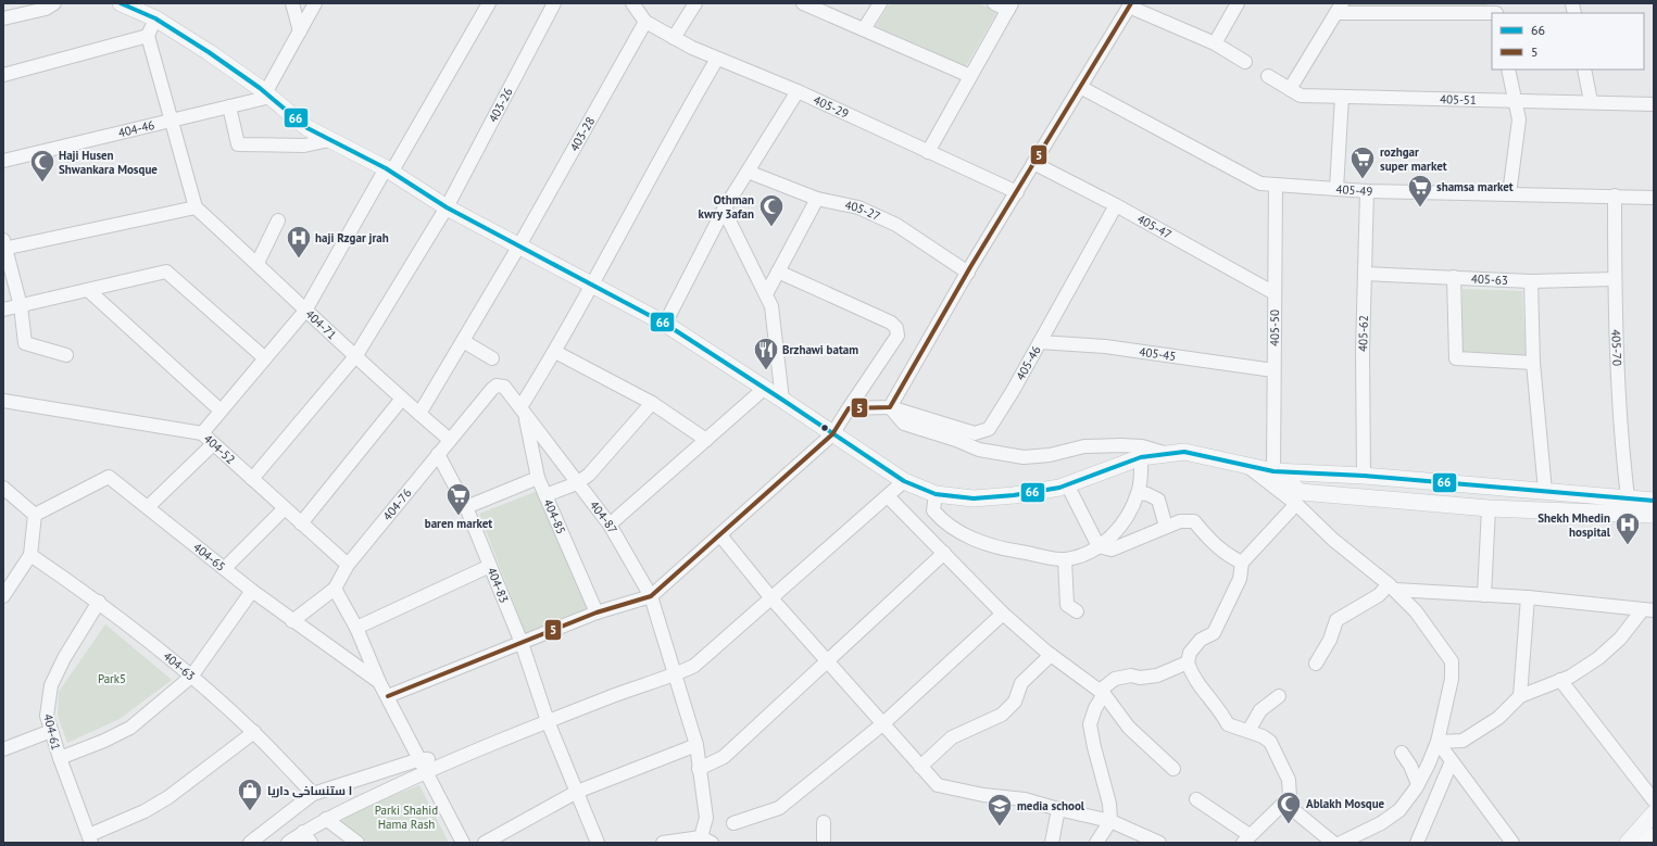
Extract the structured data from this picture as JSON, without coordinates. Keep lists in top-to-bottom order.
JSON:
{
  "streets": {
    "street": [
      "405-51",
      "403-26",
      "405-29",
      "404-46",
      "403-28",
      "405-49",
      "405-27",
      "405-47",
      "405-63",
      "404-71",
      "405-50",
      "405-62",
      "405-70",
      "405-45",
      "405-46",
      "404-52",
      "404-76",
      "404-85",
      "404-87",
      "404-65",
      "404-83",
      "404-63",
      "404-61"
    ]
  },
  "crossings": [
    ["403-26", "404-71"],
    ["403-26", "404-52"],
    ["405-29", "403-28"],
    ["403-28", "404-71"],
    ["405-49", "405-50"],
    ["405-49", "405-62"],
    ["405-49", "405-70"],
    ["405-47", "405-50"],
    ["405-47", "405-46"],
    ["405-63", "405-62"],
    ["405-63", "405-70"],
    ["404-71", "404-76"],
    ["405-50", "405-45"],
    ["405-45", "405-46"],
    ["404-52", "404-76"],
    ["404-76", "404-87"],
    ["404-76", "404-65"],
    ["404-76", "404-83"],
    ["404-85", "404-87"],
    ["404-63", "404-61"]
  ],
  "parks": ["Park5", "Parki Shahid Hama Rash"],
  "places": {
    "supermarket": ["rozhgar super market", "shamsa market", "baren market"],
    "mosque": ["Haji Husen Shwankara Mosque", "Othman kwry 3afan", "Ablakh Mosque"],
    "hospital": ["haji Rzgar jrah", "Shekh Mhedin hospital"],
    "restaurant": ["Brzhawi batam"],
    "shop": ["ا ستنساخی داریا"],
    "school or university": ["media school"]
  },
  "lines": ["transit line 66", "transit line 5"],
  "legend": ["66", "5"]
}
